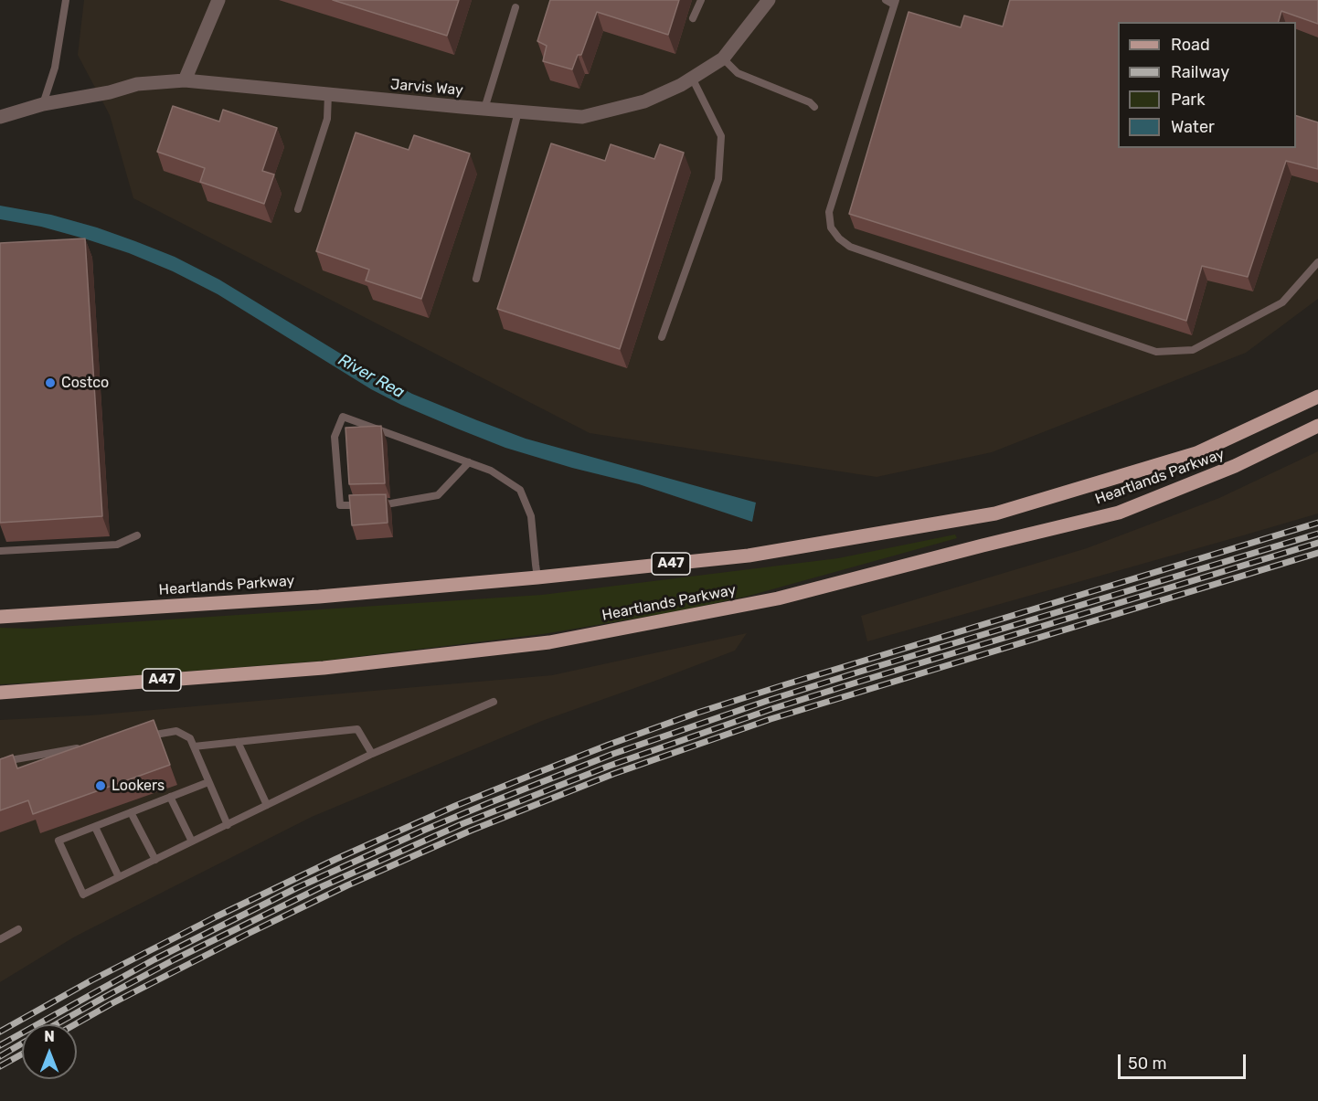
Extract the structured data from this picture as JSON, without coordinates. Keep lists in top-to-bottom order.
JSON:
{
  "streets": {
    "main road": ["Heartlands Parkway", "A47"],
    "street": ["Jarvis Way"]
  },
  "water": ["River Rea"],
  "places": ["Costco", "Lookers"],
  "legend": [
    "Road",
    "Railway",
    "Park",
    "Water"
  ],
  "scale_bar": "50 m",
  "north": "top"
}
